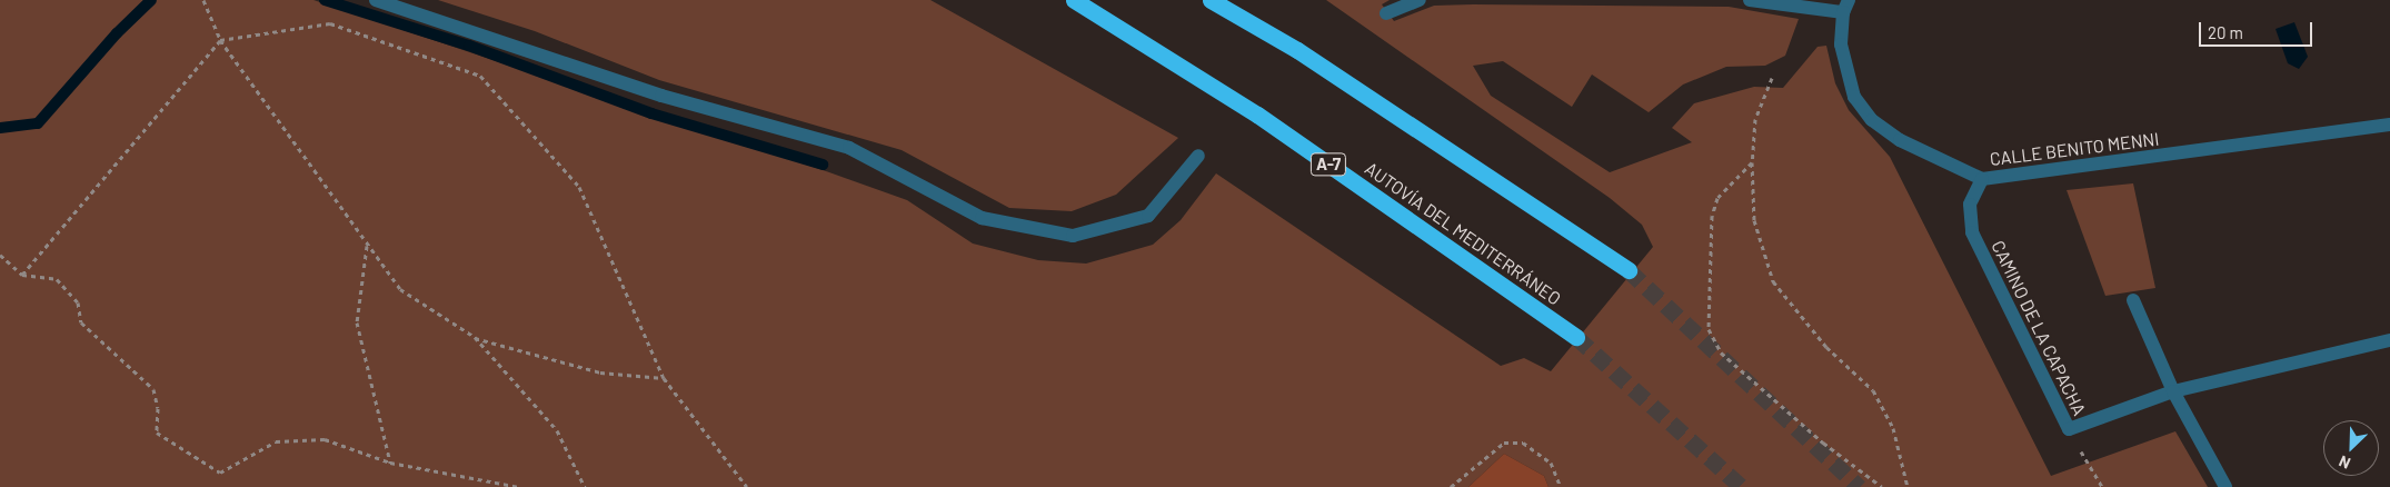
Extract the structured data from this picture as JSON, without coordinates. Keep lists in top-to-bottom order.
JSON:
{
  "streets": {
    "highway": ["A-7", "AUTOVÍA DEL MEDITERRÁNEO"],
    "street": ["CALLE BENITO MENNI", "CAMINO DE LA CAPACHA"]
  },
  "crossings": [
    ["CALLE BENITO MENNI", "CAMINO DE LA CAPACHA"]
  ],
  "scale_bar": "20 m",
  "north": "bottom left"
}
